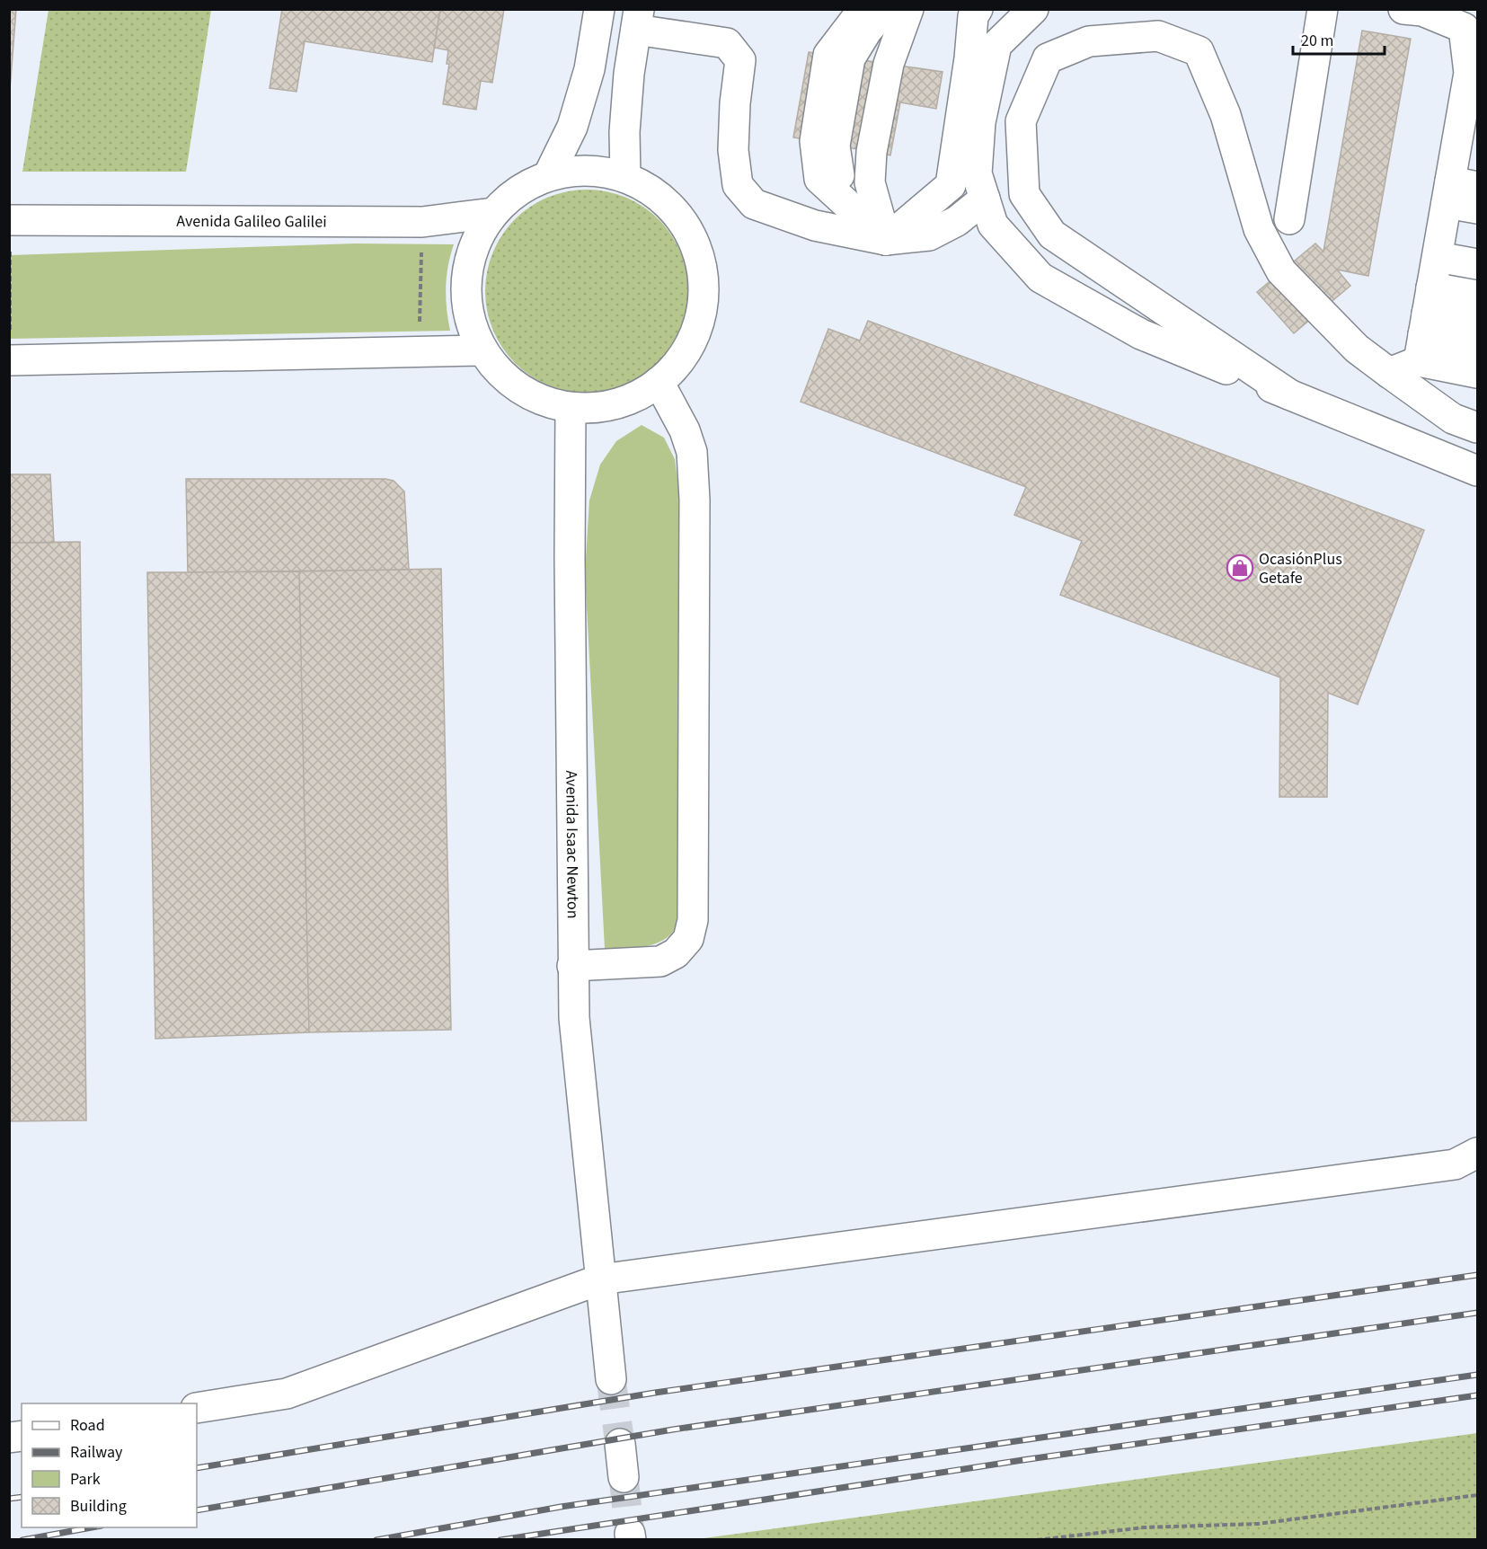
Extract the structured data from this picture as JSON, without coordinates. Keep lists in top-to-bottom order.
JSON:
{
  "streets": {
    "street": ["Avenida Galileo Galilei", "Avenida Isaac Newton"]
  },
  "places": {
    "shop": ["OcasiónPlus Getafe"]
  },
  "legend": [
    "Road",
    "Railway",
    "Park",
    "Building"
  ],
  "scale_bar": "20 m"
}
